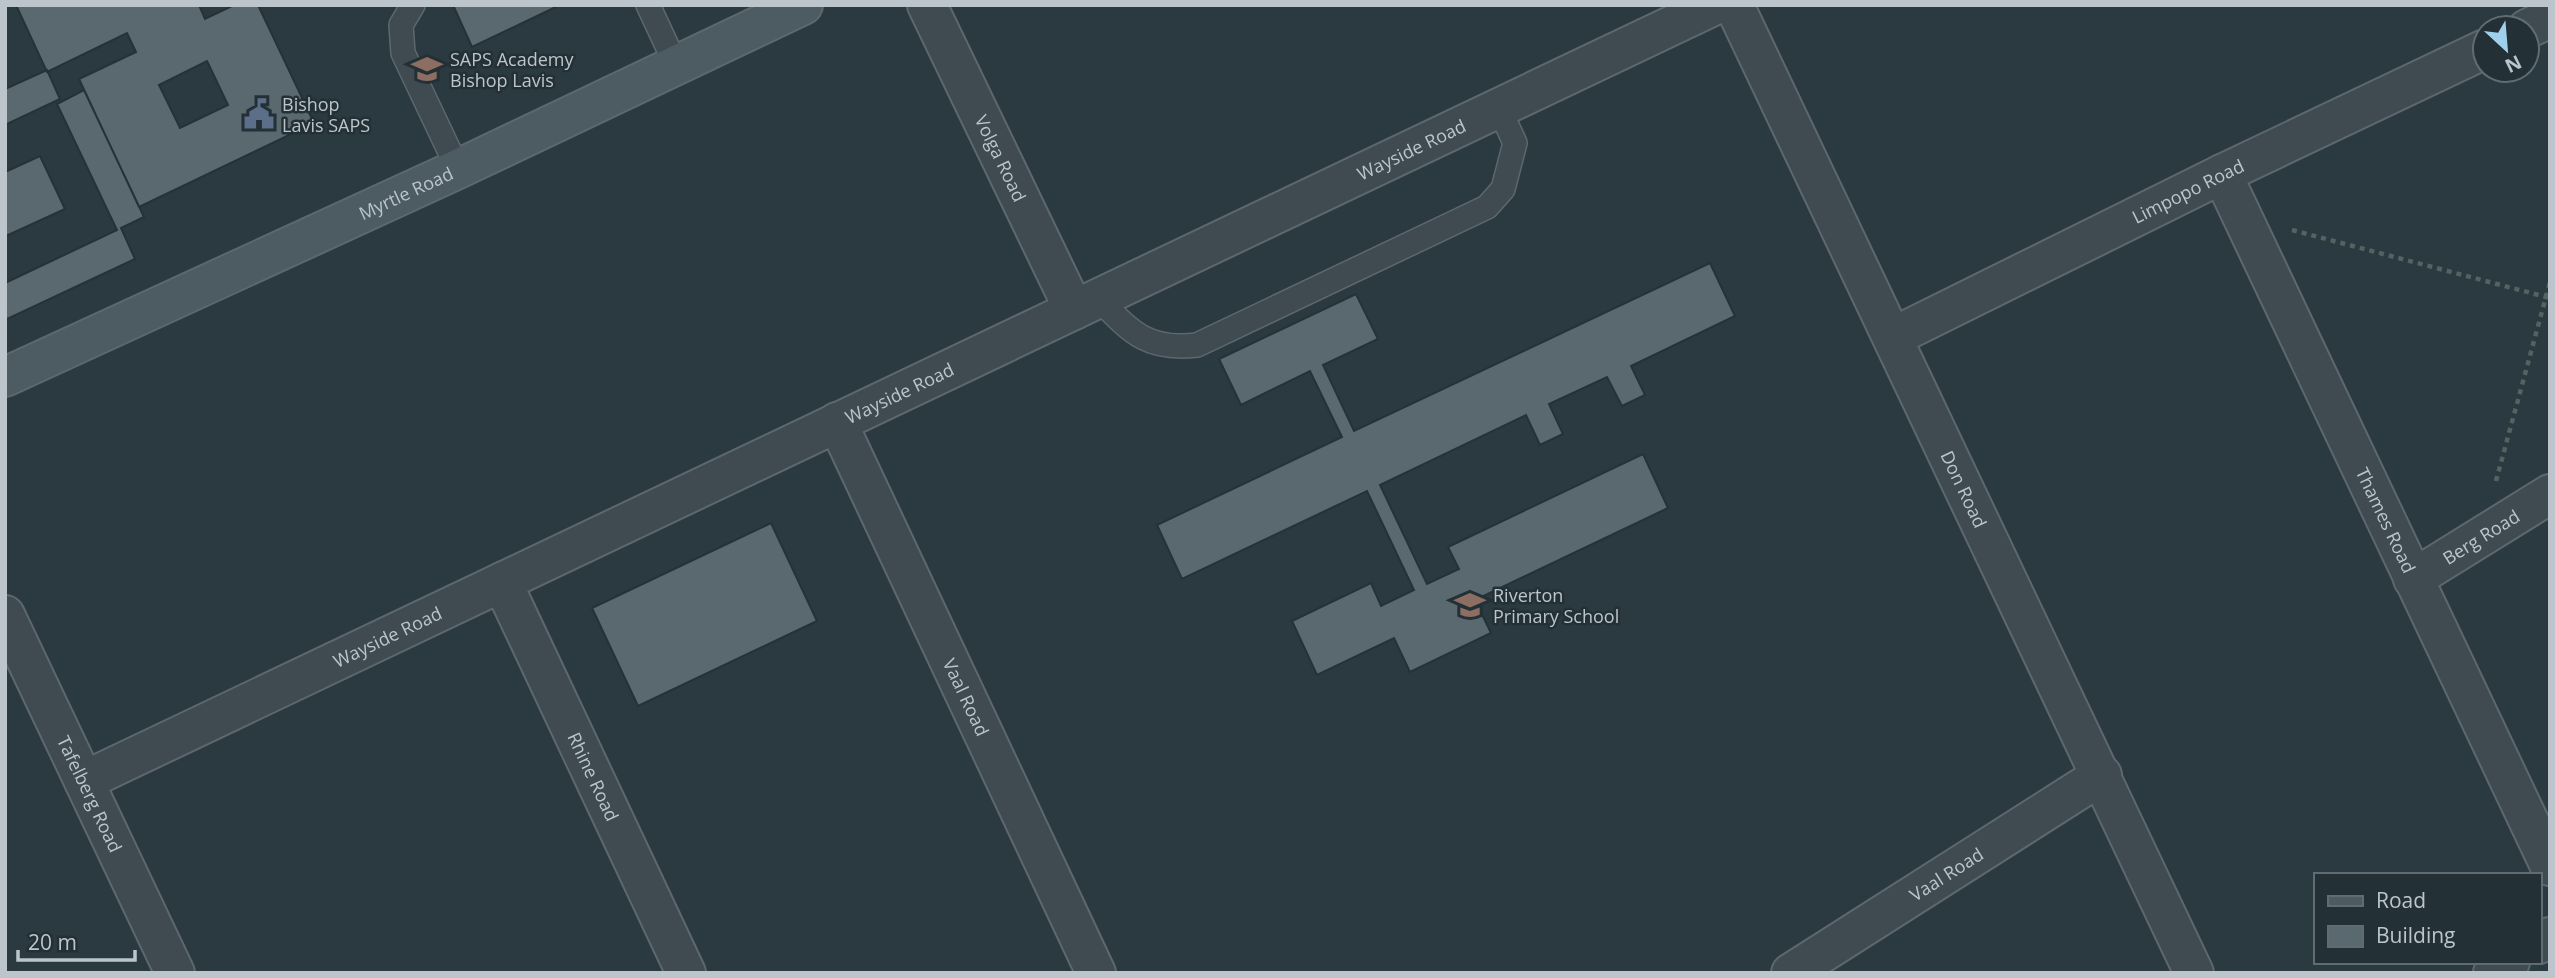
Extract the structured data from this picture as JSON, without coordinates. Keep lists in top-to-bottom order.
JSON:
{
  "streets": {
    "street": [
      "Wayside Road",
      "Volga Road",
      "Limpopo Road",
      "Myrtle Road",
      "Don Road",
      "Thames Road",
      "Berg Road",
      "Vaal Road",
      "Rhine Road",
      "Tafelberg Road"
    ]
  },
  "crossings": [
    ["Wayside Road", "Volga Road"],
    ["Wayside Road", "Vaal Road"],
    ["Wayside Road", "Rhine Road"],
    ["Wayside Road", "Tafelberg Road"],
    ["Limpopo Road", "Don Road"],
    ["Limpopo Road", "Thames Road"],
    ["Don Road", "Vaal Road"],
    ["Thames Road", "Berg Road"]
  ],
  "places": {
    "school or university": ["SAPS Academy Bishop Lavis", "Riverton Primary School"],
    "public building": ["Bishop Lavis SAPS"]
  },
  "legend": ["Road", "Building"],
  "scale_bar": "20 m",
  "north": "bottom right"
}
